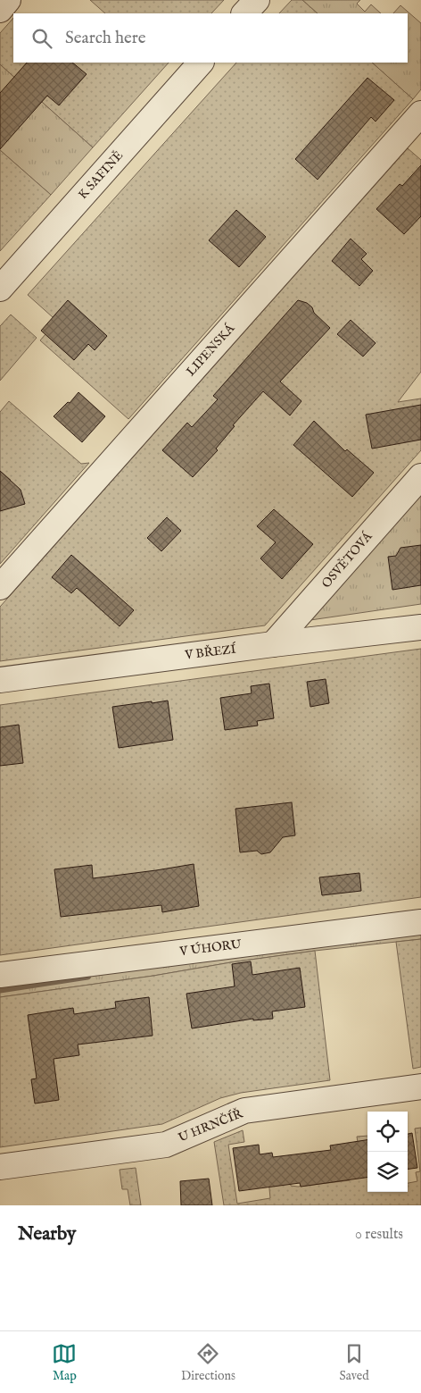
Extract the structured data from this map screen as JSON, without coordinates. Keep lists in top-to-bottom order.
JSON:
{
  "streets": {
    "street": [
      "K SAFINĚ",
      "LIPENSKÁ",
      "OSVĚTOVÁ",
      "V BŘEZÍ",
      "V ÚHORU",
      "U HRNČÍŘ"
    ]
  },
  "crossings": [
    ["OSVĚTOVÁ", "V BŘEZÍ"]
  ],
  "page": {
    "search": "Search here",
    "heading": ["Nearby", "0 results"],
    "nav": ["Map", "Directions", "Saved"]
  }
}
